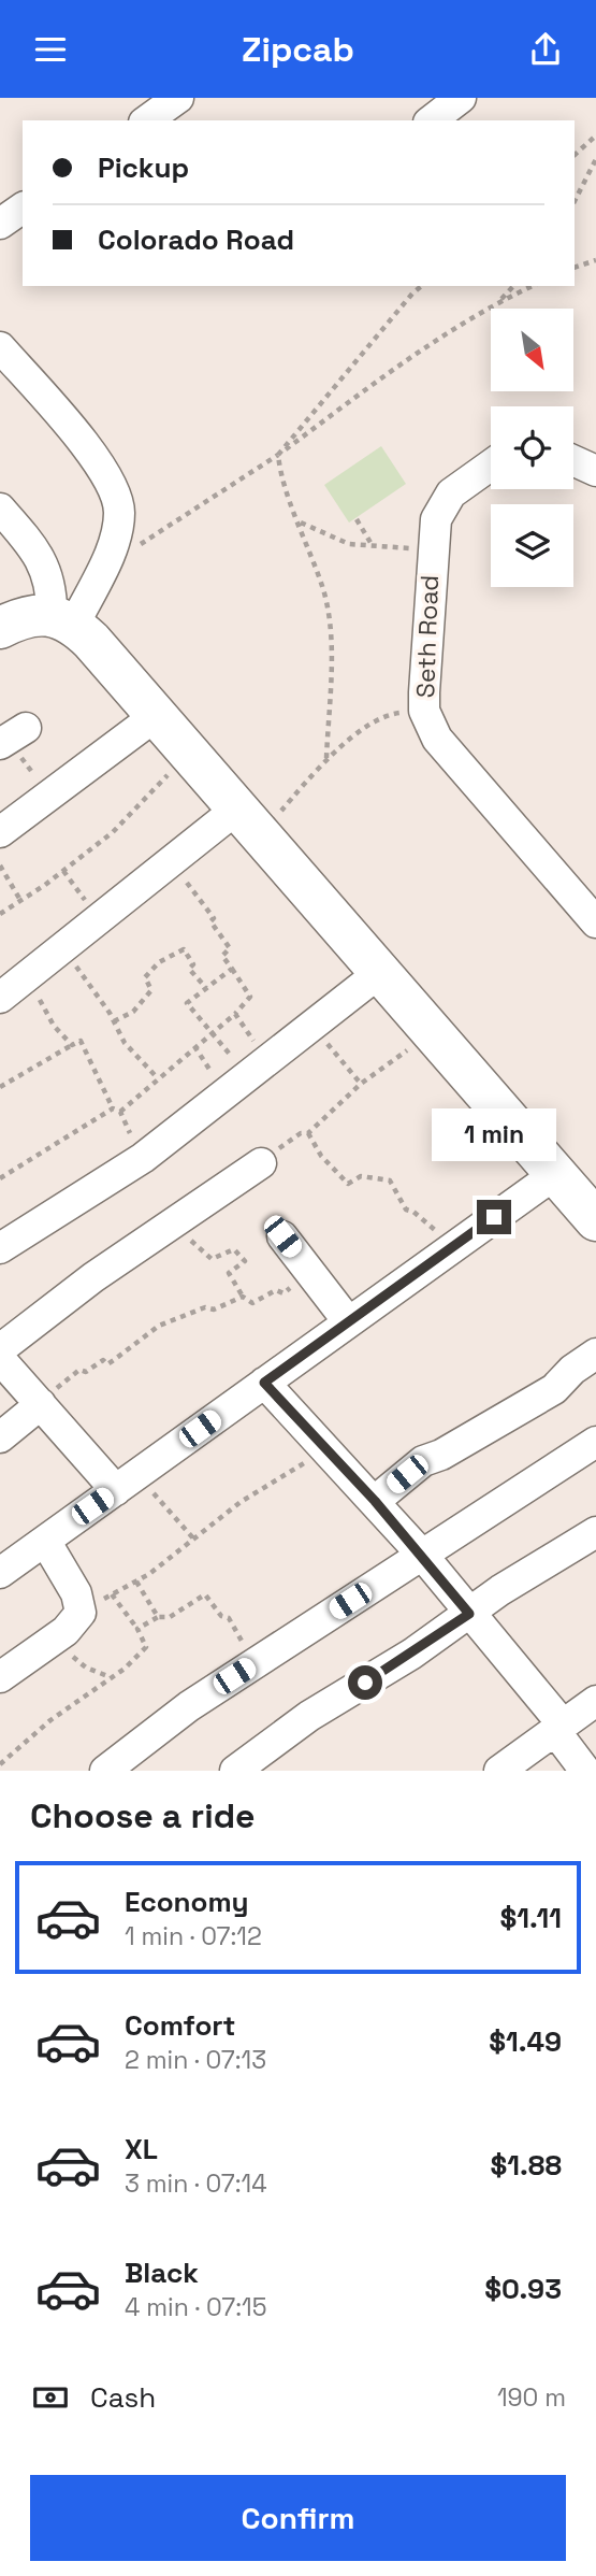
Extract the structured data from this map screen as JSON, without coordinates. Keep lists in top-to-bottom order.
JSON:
{
  "streets": {
    "street": ["Seth Road"]
  },
  "north": "bottom right",
  "page": {
    "header": "Zipcab",
    "banner": ["Pickup", "Colorado Road"],
    "bubble": "1 min",
    "heading": "Choose a ride",
    "list": [
      {
        "name": "Economy",
        "note": "1 min · 07:12",
        "value": "$1.11"
      },
      {
        "name": "Comfort",
        "note": "2 min · 07:13",
        "value": "$1.49"
      },
      {
        "name": "XL",
        "note": "3 min · 07:14",
        "value": "$1.88"
      },
      {
        "name": "Black",
        "note": "4 min · 07:15",
        "value": "$0.93"
      }
    ],
    "pay": ["Cash", "190 m"],
    "buttons": "Confirm"
  }
}
